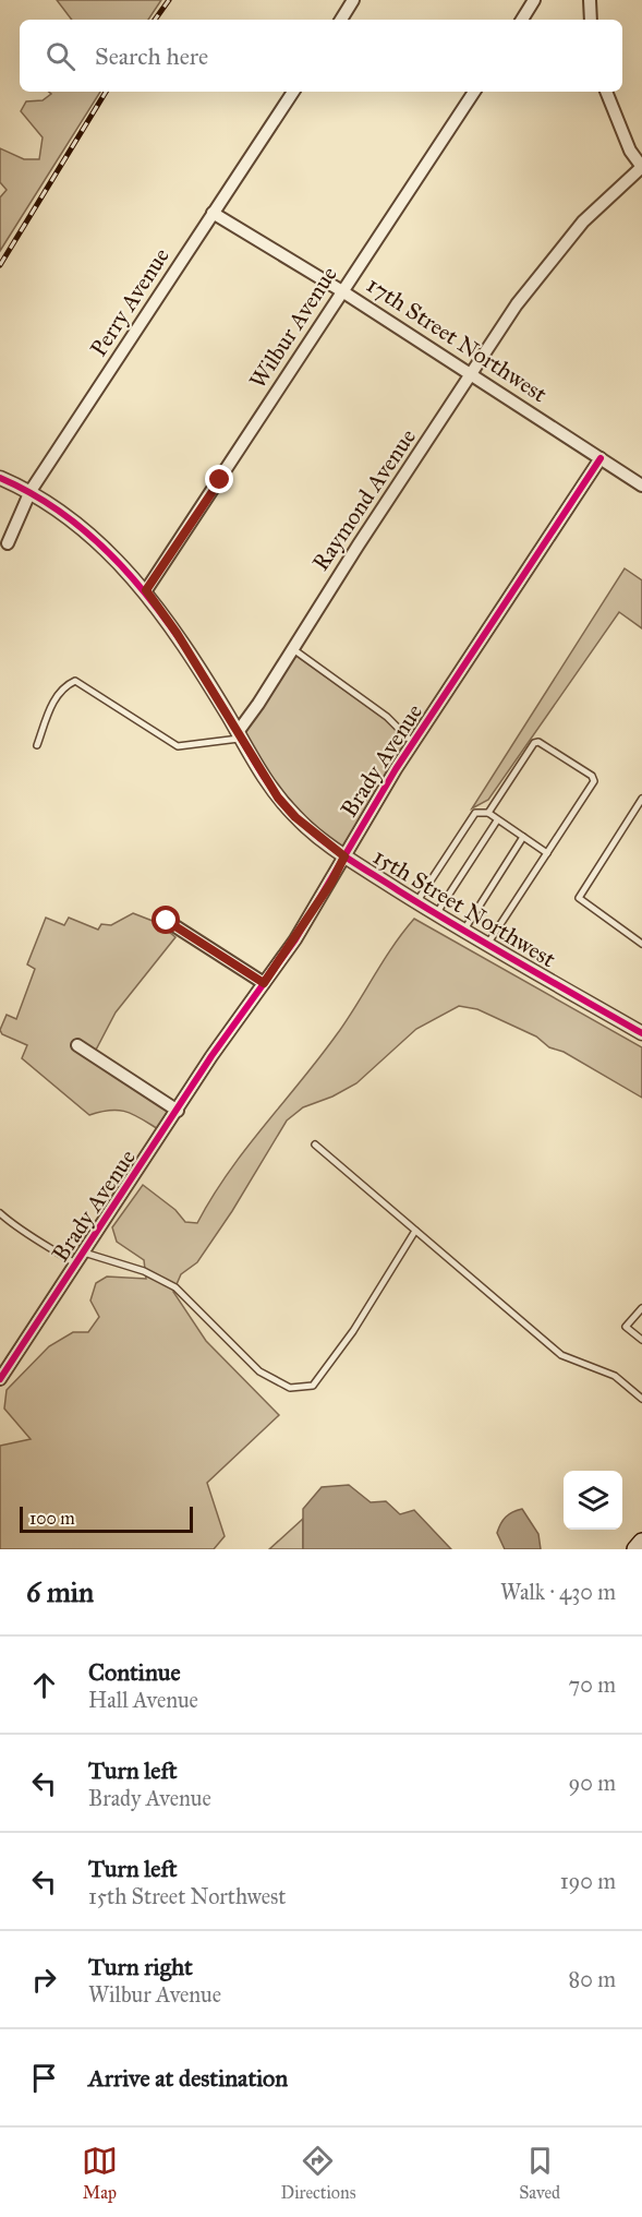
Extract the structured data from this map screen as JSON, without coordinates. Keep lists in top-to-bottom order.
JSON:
{
  "streets": {
    "street": [
      "Perry Avenue",
      "Wilbur Avenue",
      "17th Street Northwest",
      "Raymond Avenue",
      "Brady Avenue",
      "15th Street Northwest"
    ]
  },
  "crossings": [
    ["Perry Avenue", "17th Street Northwest"],
    ["Perry Avenue", "15th Street Northwest"],
    ["Wilbur Avenue", "17th Street Northwest"],
    ["Wilbur Avenue", "15th Street Northwest"],
    ["17th Street Northwest", "Raymond Avenue"],
    ["17th Street Northwest", "Brady Avenue"],
    ["Raymond Avenue", "15th Street Northwest"],
    ["Brady Avenue", "15th Street Northwest"]
  ],
  "scale_bar": "100 m",
  "page": {
    "search": "Search here",
    "scale": "100 m",
    "heading": ["6 min", "Walk · 430 m"],
    "list": [
      ["Continue", "Hall Avenue", "70 m"],
      ["Turn left", "Brady Avenue", "90 m"],
      ["Turn left", "15th Street Northwest", "190 m"],
      ["Turn right", "Wilbur Avenue", "80 m"],
      "Arrive at destination"
    ],
    "nav": ["Map", "Directions", "Saved"]
  }
}
